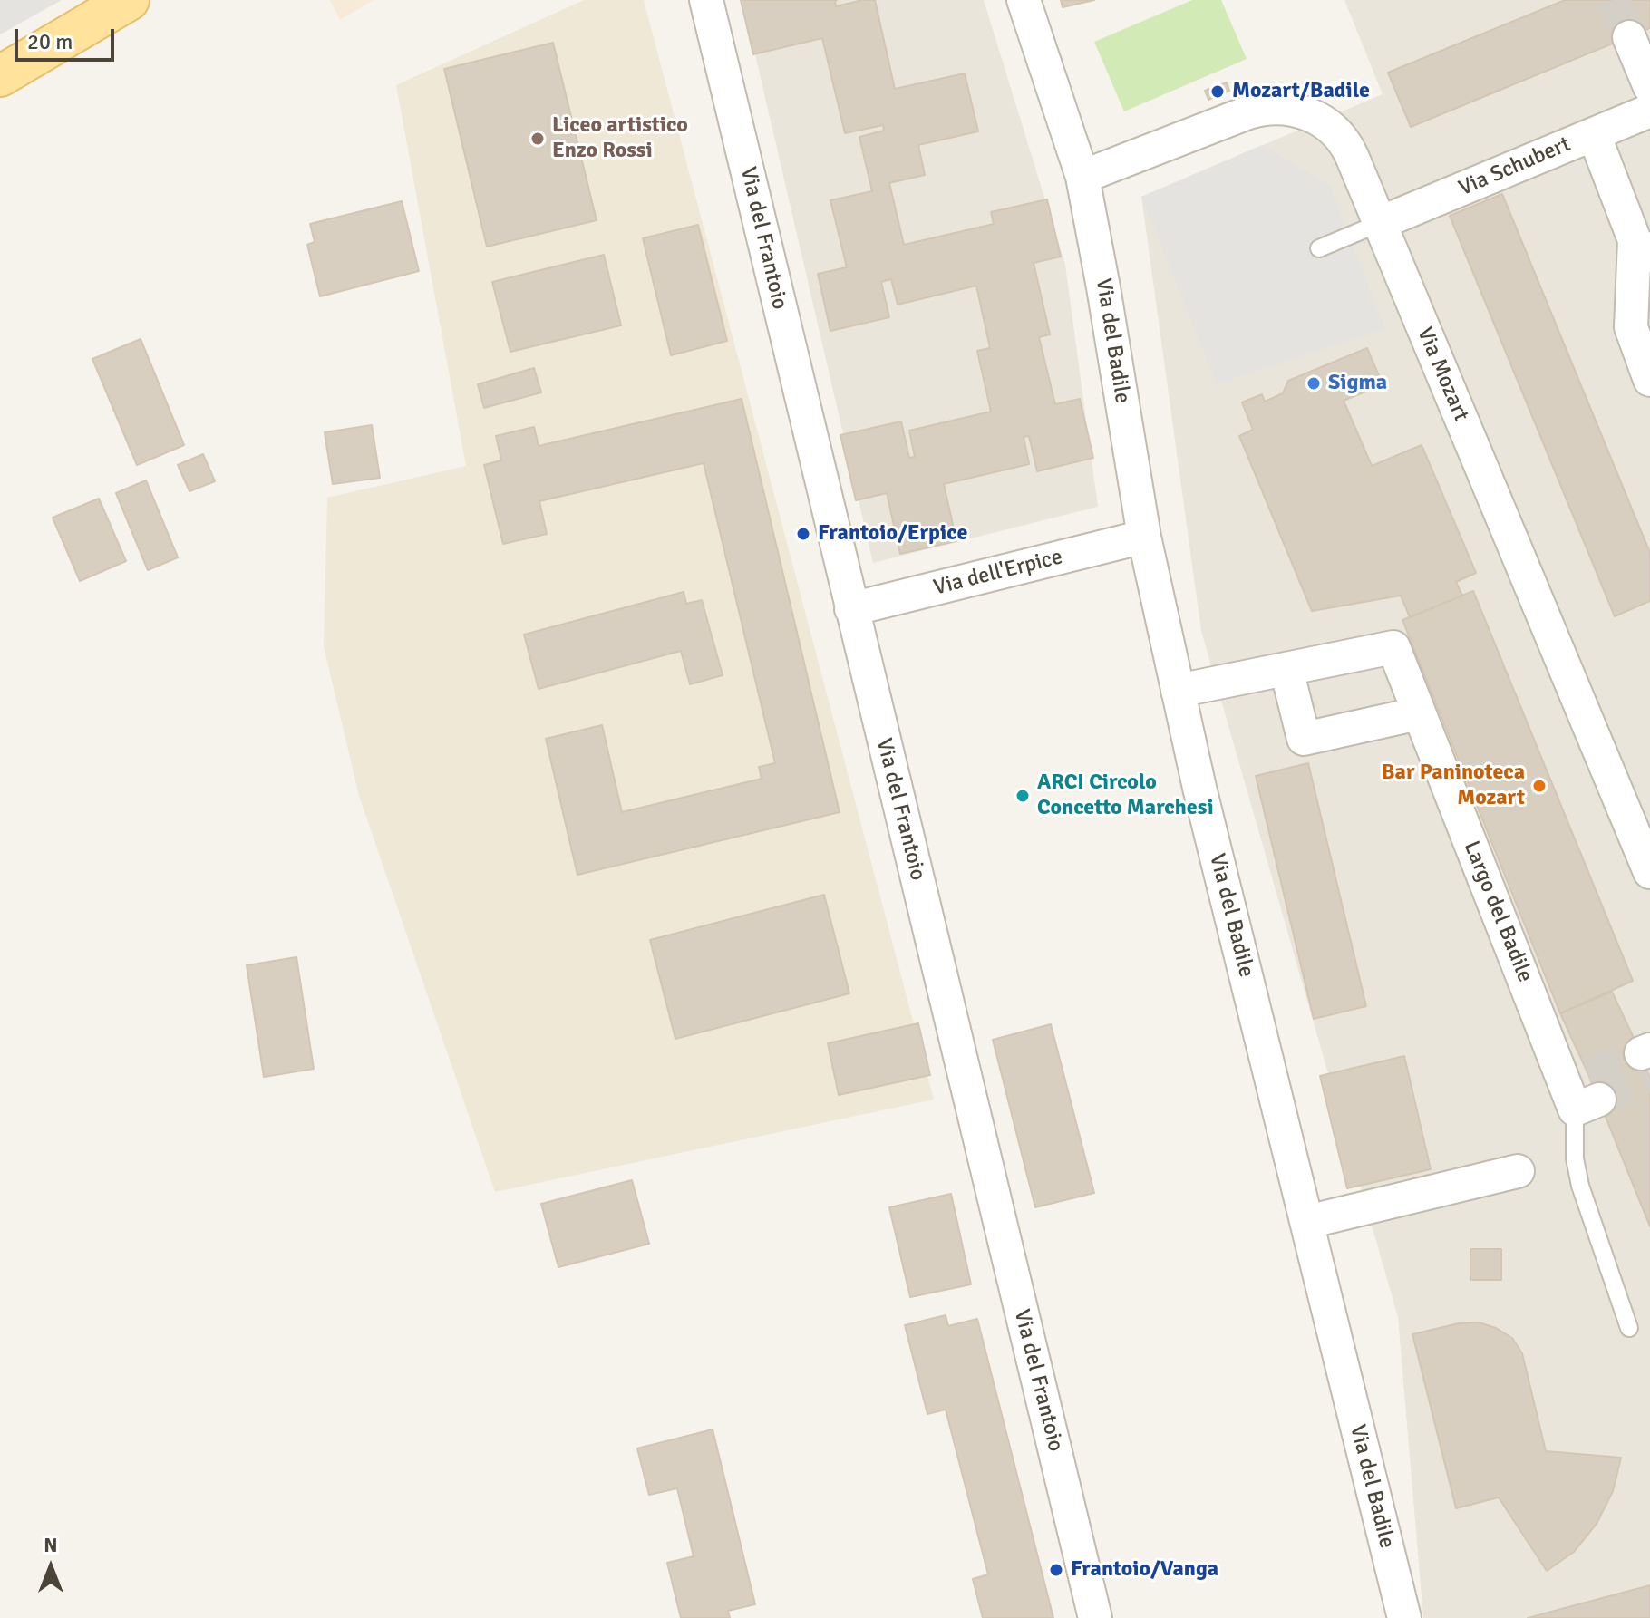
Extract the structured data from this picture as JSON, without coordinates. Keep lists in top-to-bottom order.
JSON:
{
  "streets": {
    "street": [
      "Via Schubert",
      "Via del Frantoio",
      "Via del Badile",
      "Via Mozart",
      "Via dell'Erpice",
      "Largo del Badile"
    ]
  },
  "crossings": [
    ["Via Schubert", "Via Mozart"],
    ["Via del Frantoio", "Via dell'Erpice"],
    ["Via del Badile", "Via Mozart"],
    ["Via del Badile", "Via dell'Erpice"],
    ["Via del Badile", "Largo del Badile"]
  ],
  "places": [
    "Mozart/Badile",
    "Liceo artistico Enzo Rossi",
    "Sigma",
    "Frantoio/Erpice",
    "Bar Paninoteca Mozart",
    "ARCI Circolo Concetto Marchesi",
    "Frantoio/Vanga"
  ],
  "scale_bar": "20 m",
  "north": "top"
}
